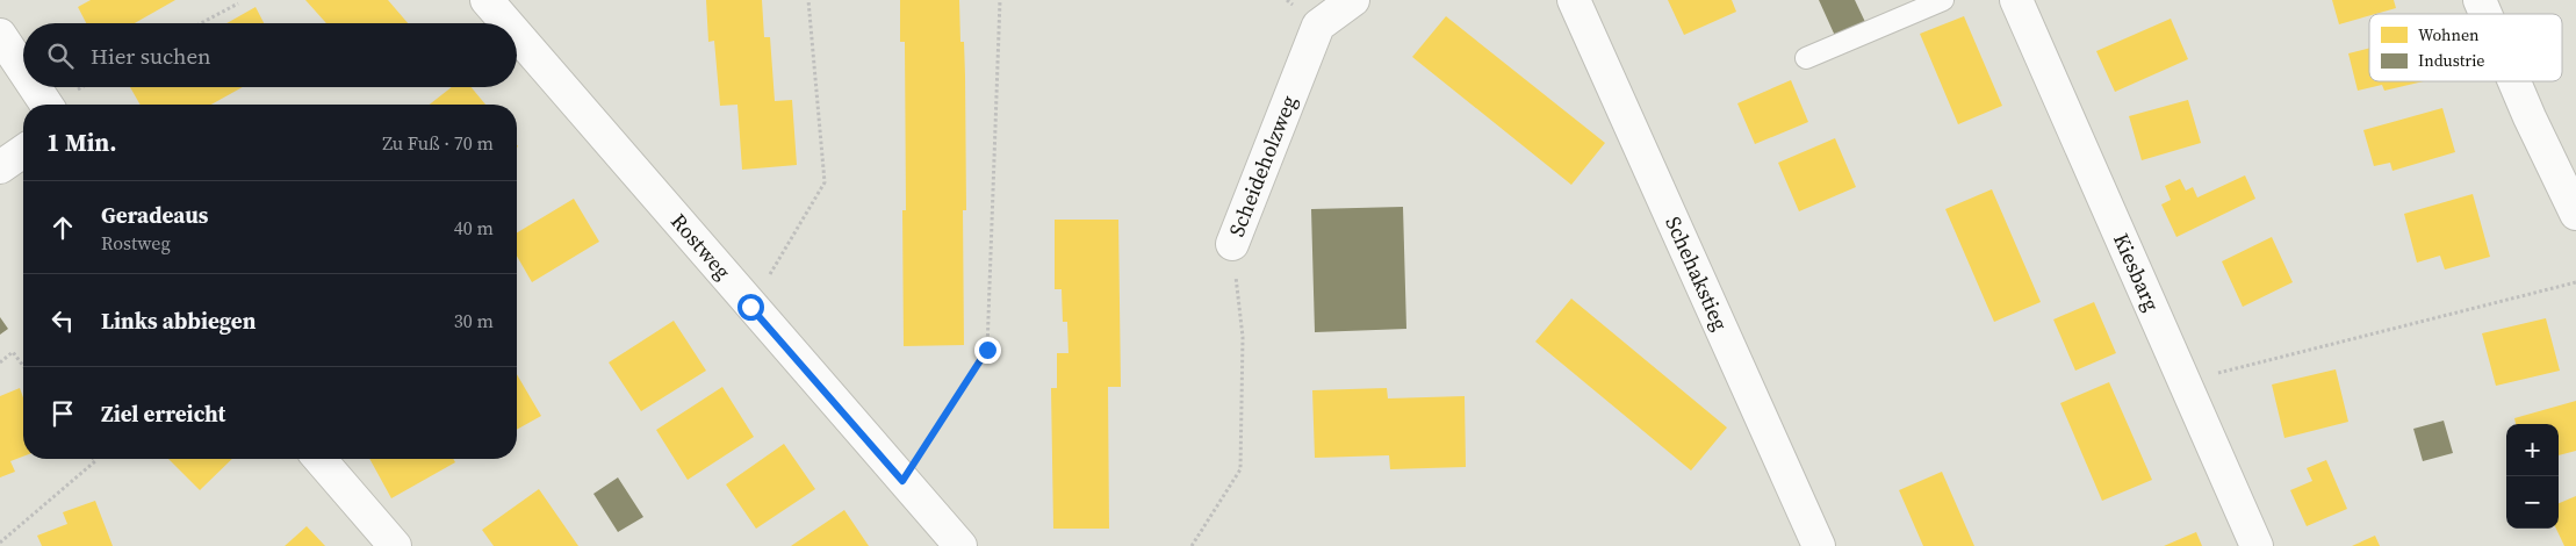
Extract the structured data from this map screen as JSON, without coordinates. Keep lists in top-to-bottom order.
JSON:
{
  "streets": {
    "street": [
      "Scheideholzweg",
      "Rostweg",
      "Schehakstieg",
      "Kiesbarg"
    ]
  },
  "legend": ["Wohnen", "Industrie"],
  "page": {
    "search": "Hier suchen",
    "heading": ["1 Min.", "Zu Fuß · 70 m"],
    "list": [
      ["Geradeaus", "Rostweg", "40 m"],
      ["Links abbiegen", "30 m"],
      "Ziel erreicht"
    ],
    "map_buttons": ["+", "−"]
  }
}
